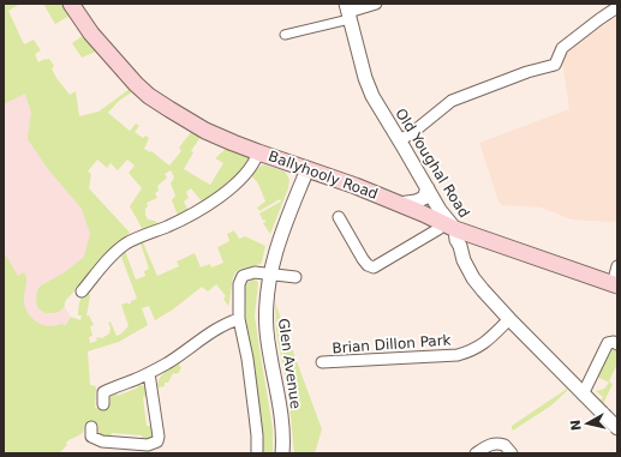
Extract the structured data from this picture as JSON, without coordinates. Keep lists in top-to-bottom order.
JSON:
{
  "streets": {
    "main road": ["Ballyhooly Road"],
    "street": ["Old Youghal Road", "Brian Dillon Park", "Glen Avenue"]
  },
  "crossings": [
    ["Old Youghal Road", "Ballyhooly Road"],
    ["Old Youghal Road", "Brian Dillon Park"],
    ["Ballyhooly Road", "Glen Avenue"]
  ],
  "north": "left"
}
